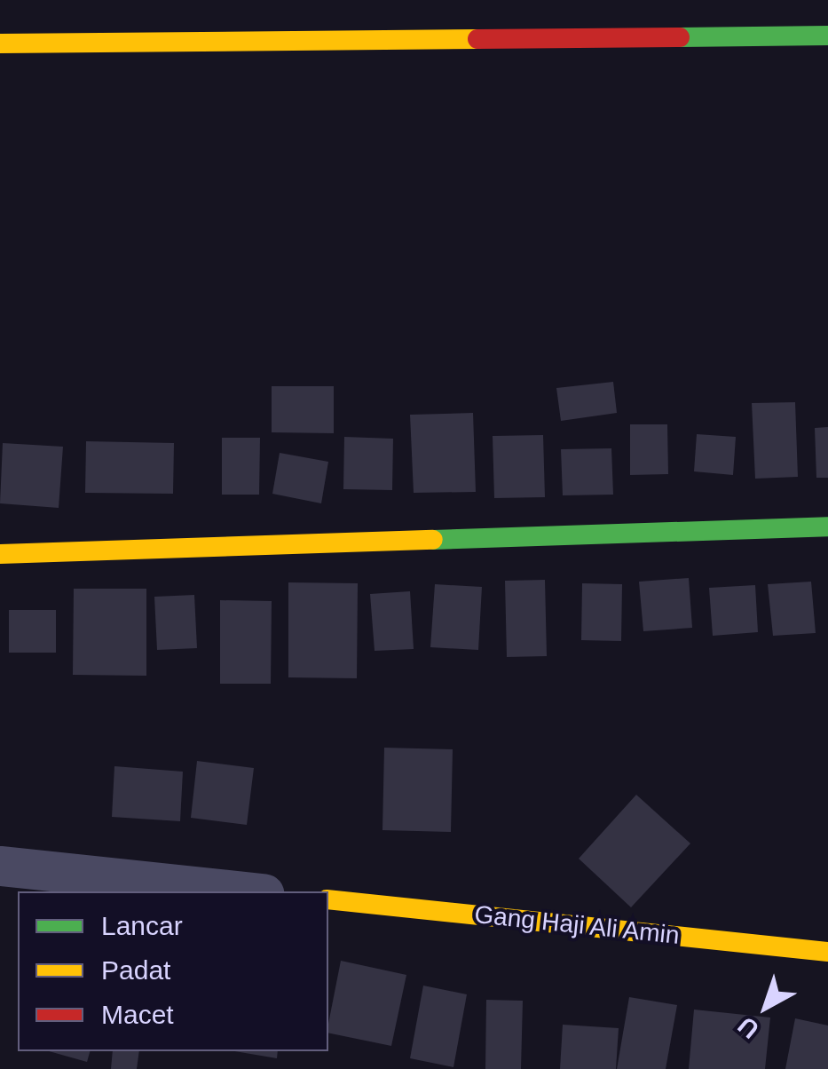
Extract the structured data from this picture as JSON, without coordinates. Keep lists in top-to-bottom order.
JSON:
{
  "streets": {
    "street": ["Gang Haji Ali Amin"]
  },
  "legend": ["Lancar", "Padat", "Macet"],
  "north": "bottom left"
}
